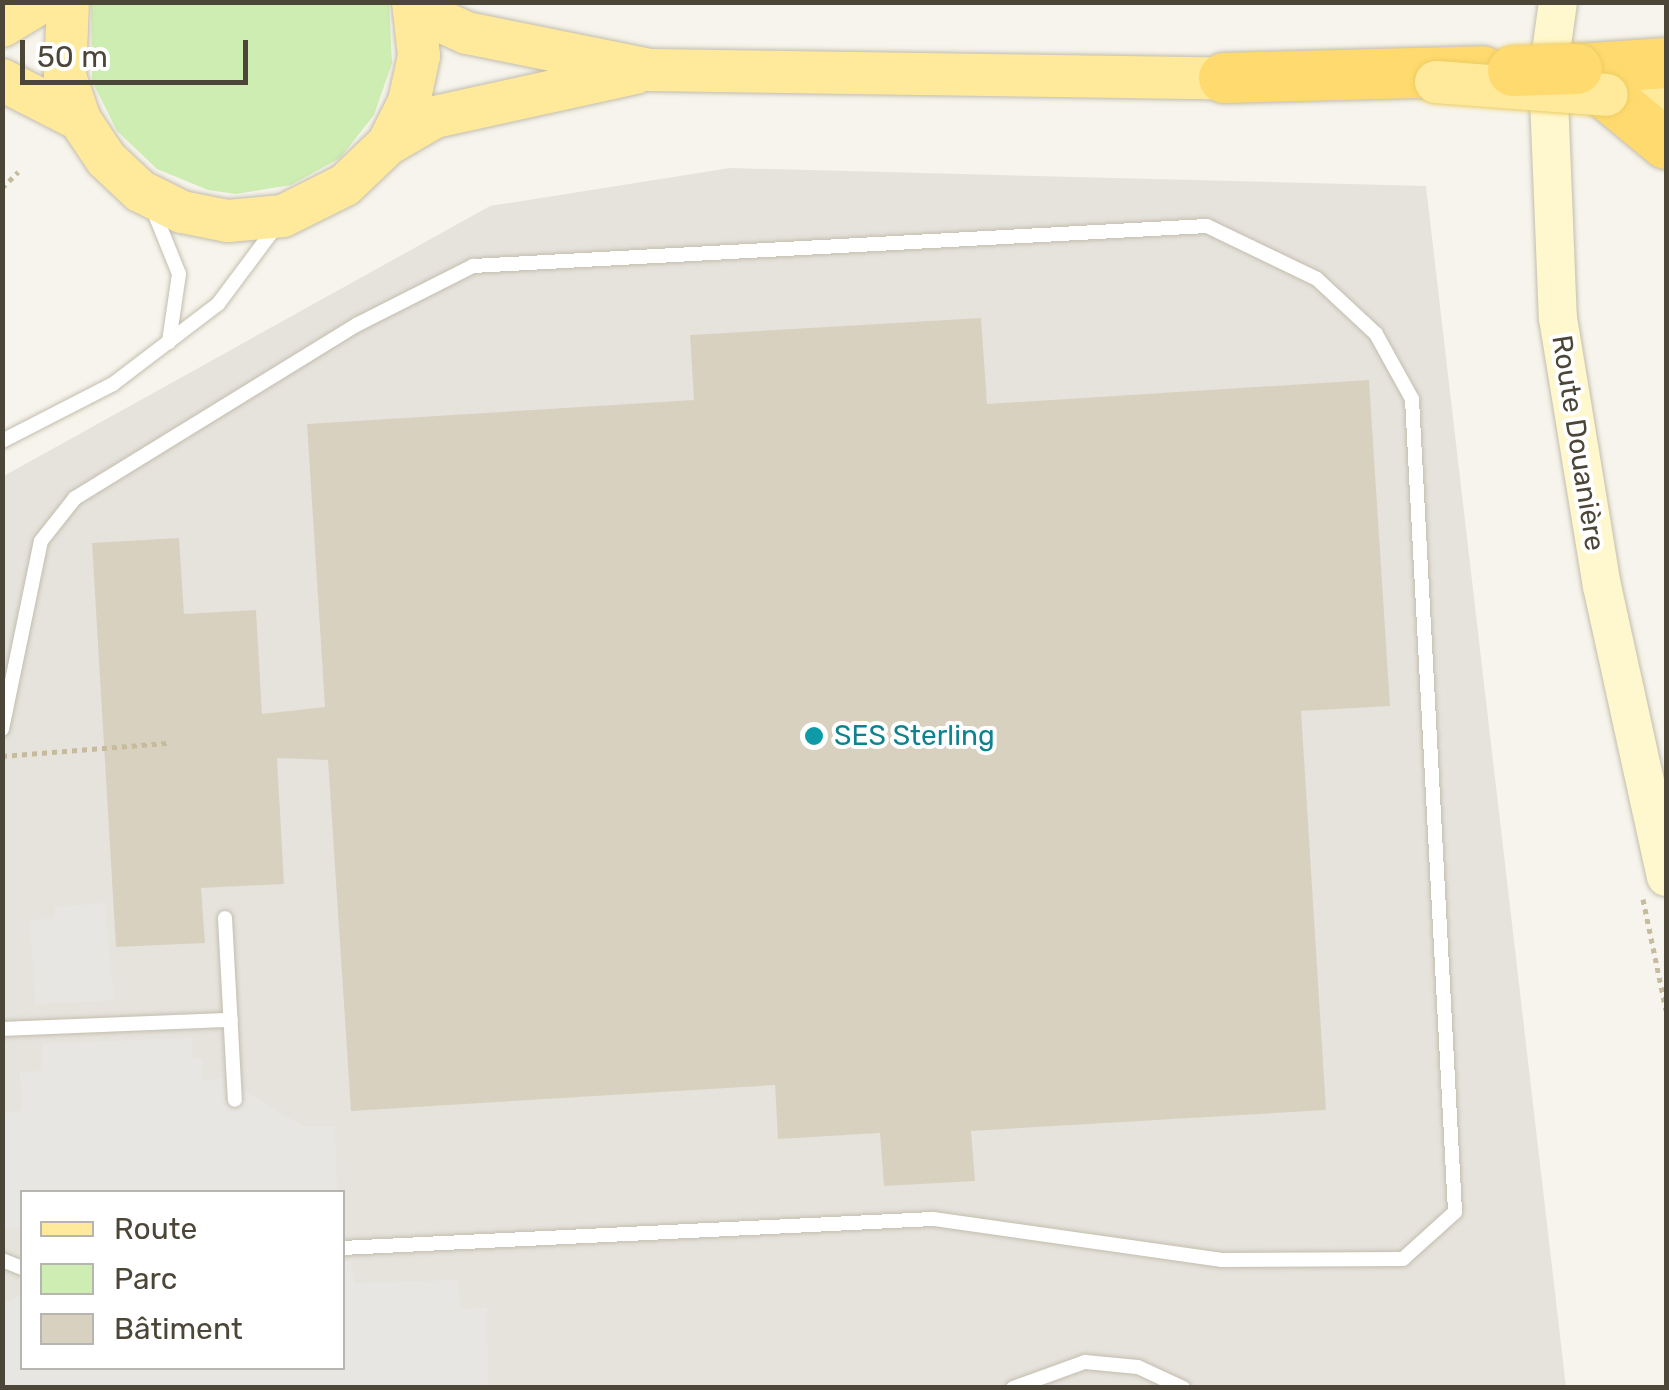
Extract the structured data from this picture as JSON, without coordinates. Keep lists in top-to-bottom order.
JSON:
{
  "streets": {
    "main road": ["Route Douanière"]
  },
  "places": ["SES Sterling"],
  "legend": ["Route", "Parc", "Bâtiment"],
  "scale_bar": "50 m"
}
